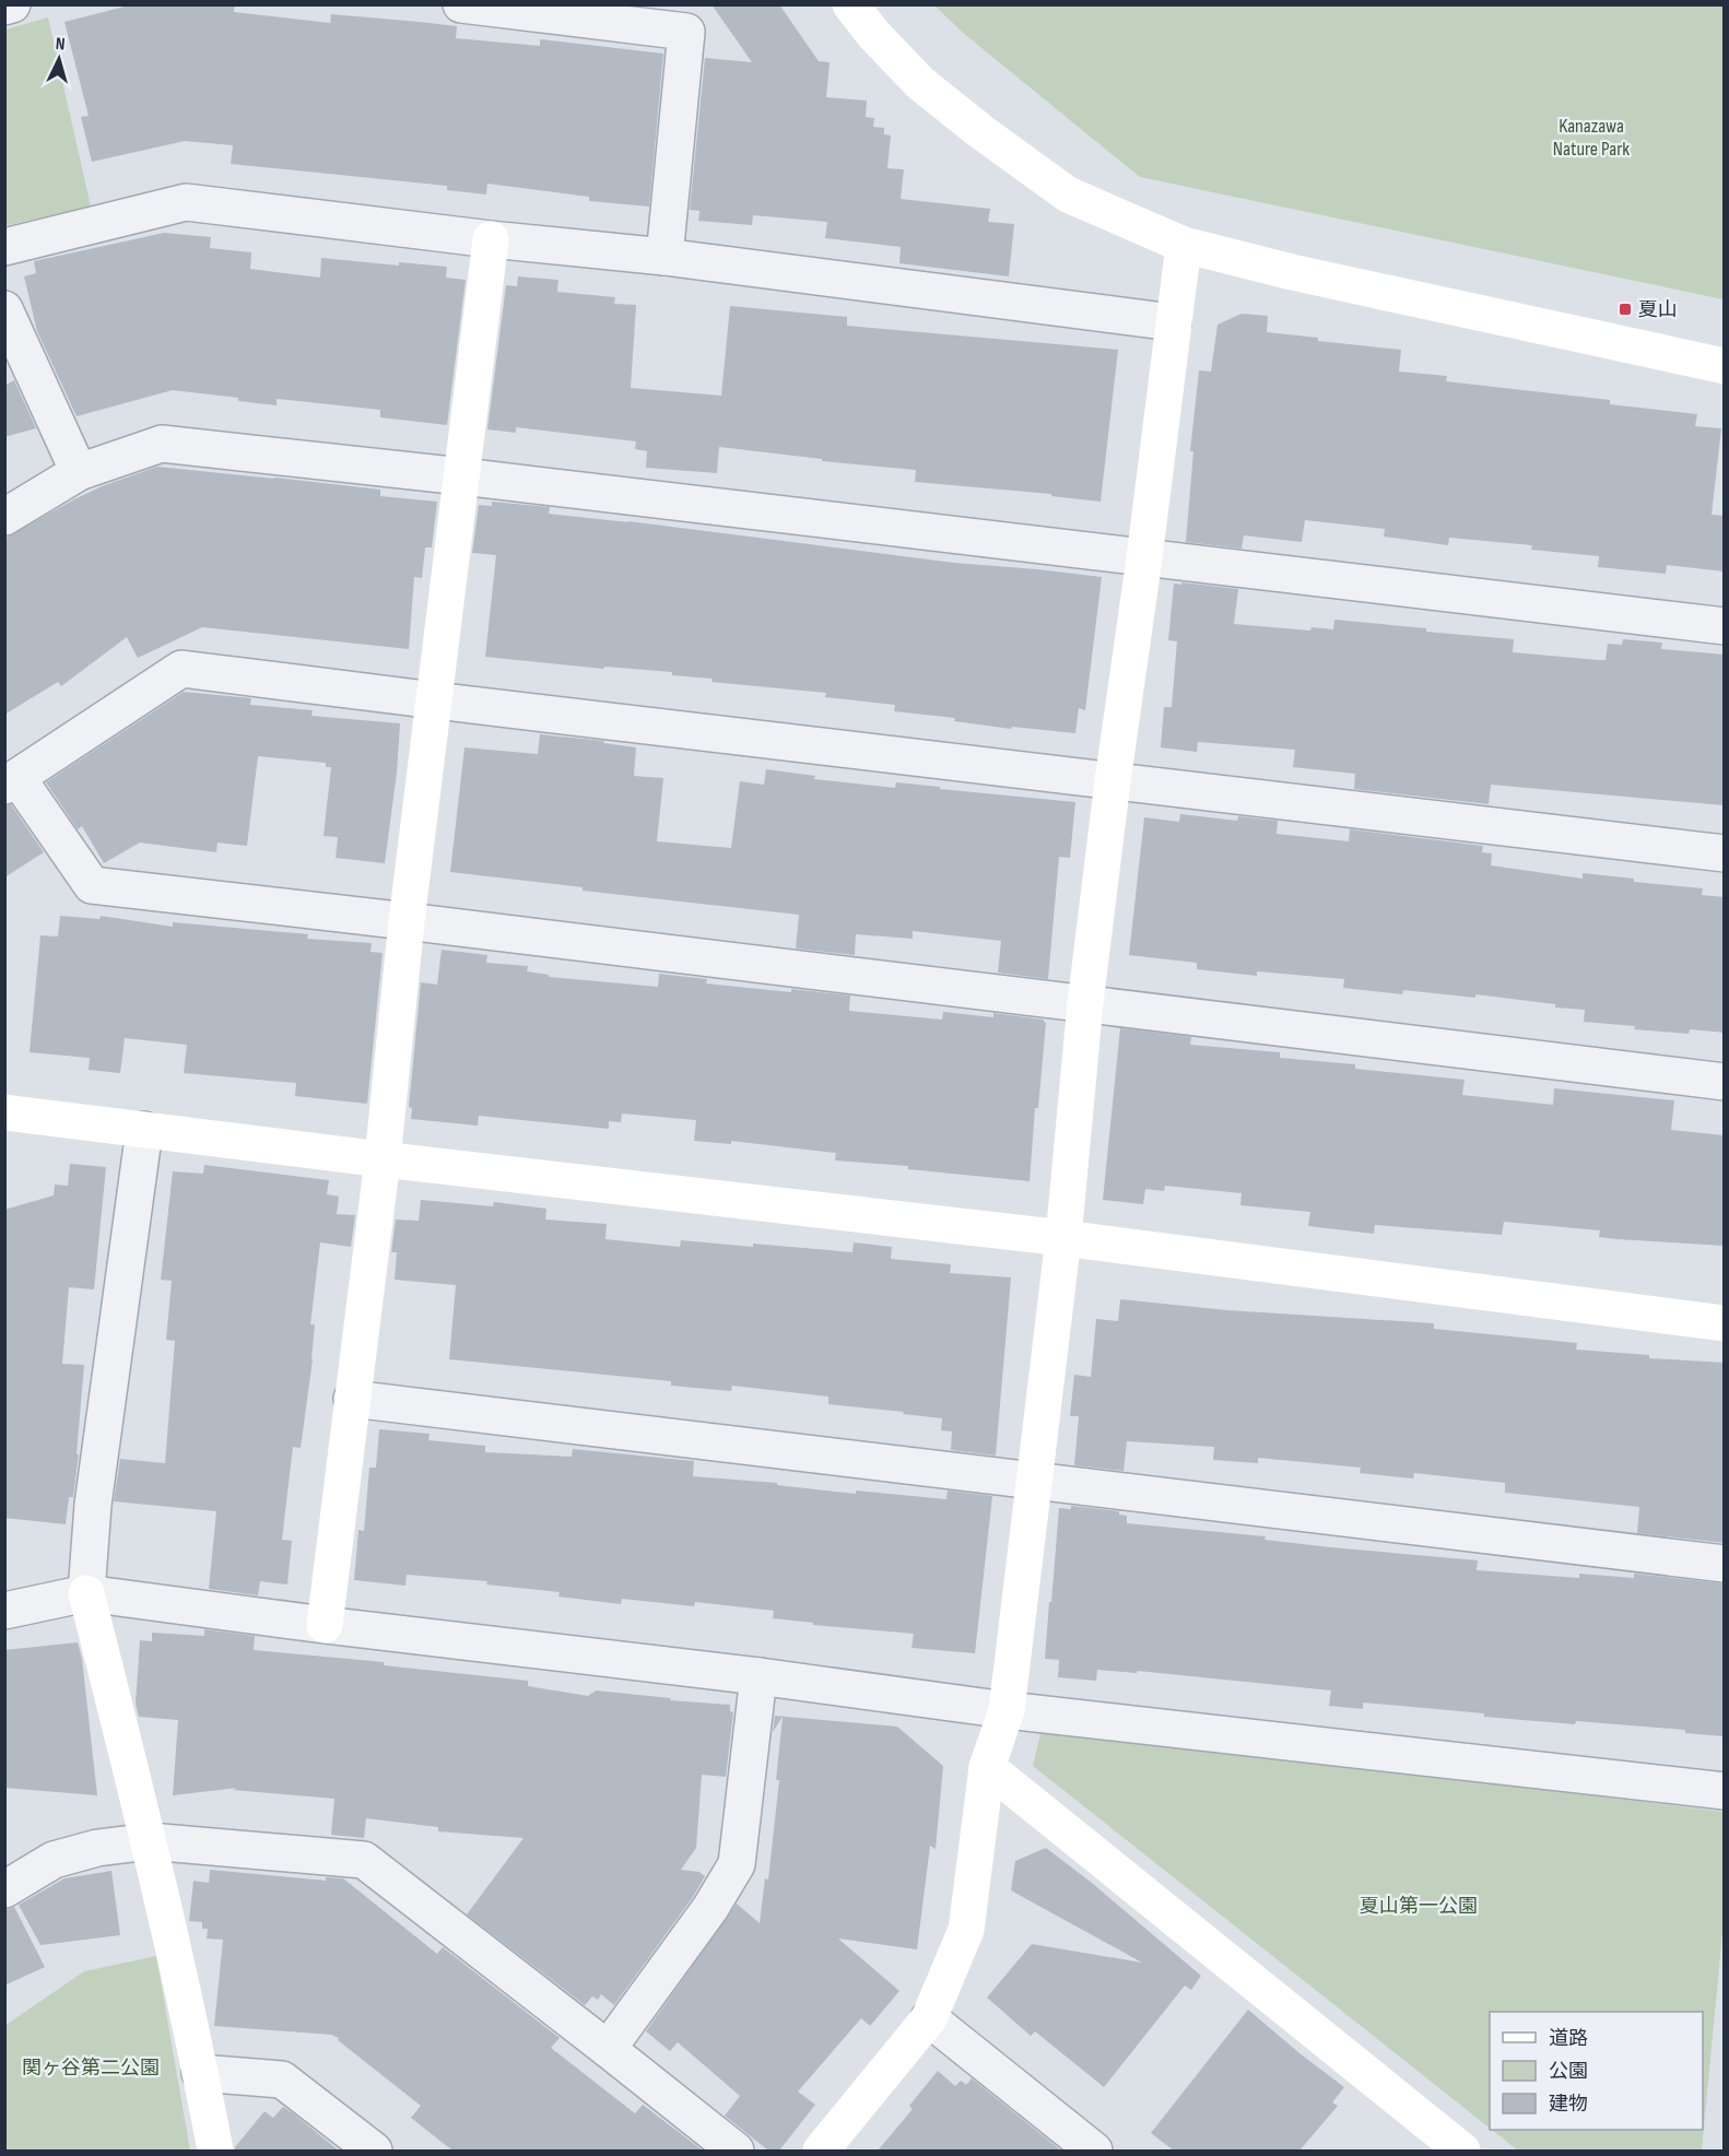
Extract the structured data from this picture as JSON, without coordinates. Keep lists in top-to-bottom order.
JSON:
{
  "parks": ["Kanazawa Nature Park", "夏山第一公園", "関ヶ谷第二公園"],
  "places": {
    "transit": ["夏山"]
  },
  "legend": ["道路", "公園", "建物"],
  "north": "top"
}
